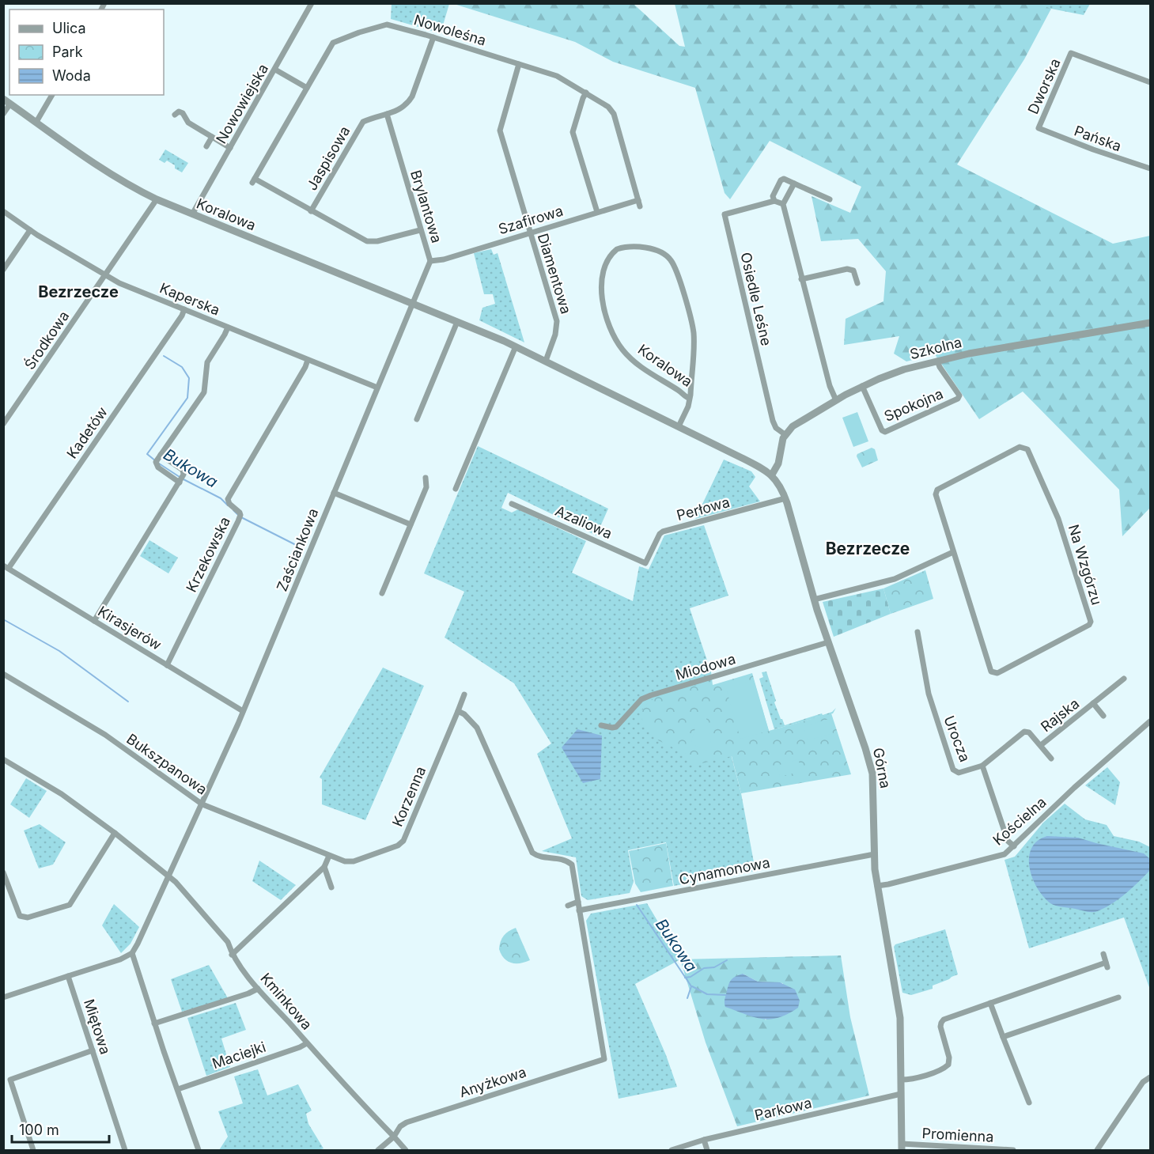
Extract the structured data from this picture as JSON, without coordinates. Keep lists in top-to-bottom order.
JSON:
{
  "streets": {
    "street": [
      "Nowoleśna",
      "Dworska",
      "Nowowiejska",
      "Pańska",
      "Jaspisowa",
      "Brylantowa",
      "Koralowa",
      "Szafirowa",
      "Diamentowa",
      "Kaperska",
      "Osiedle Leśne",
      "Środkowa",
      "Szkolna",
      "Spokojna",
      "Kadetów",
      "Perłowa",
      "Azaliowa",
      "Zaściankowa",
      "Krzekowska",
      "Na Wzgórzu",
      "Kirasjerów",
      "Miodowa",
      "Rajska",
      "Urocza",
      "Bukszpanowa",
      "Górna",
      "Korzenna",
      "Kościelna",
      "Cynamonowa",
      "Kminkowa",
      "Miętowa",
      "Maciejki",
      "Anyżkowa",
      "Parkowa",
      "Promienna"
    ]
  },
  "crossings": [
    ["Nowoleśna", "Jaspisowa"],
    ["Nowoleśna", "Szafirowa"],
    ["Nowoleśna", "Diamentowa"],
    ["Dworska", "Pańska"],
    ["Nowowiejska", "Koralowa"],
    ["Jaspisowa", "Brylantowa"],
    ["Brylantowa", "Koralowa"],
    ["Brylantowa", "Szafirowa"],
    ["Brylantowa", "Zaściankowa"],
    ["Koralowa", "Diamentowa"],
    ["Koralowa", "Środkowa"],
    ["Koralowa", "Zaściankowa"],
    ["Koralowa", "Górna"],
    ["Szafirowa", "Diamentowa"],
    ["Kaperska", "Środkowa"],
    ["Kaperska", "Kadetów"],
    ["Kaperska", "Zaściankowa"],
    ["Kaperska", "Krzekowska"],
    ["Osiedle Leśne", "Szkolna"],
    ["Szkolna", "Spokojna"],
    ["Kadetów", "Kirasjerów"],
    ["Perłowa", "Azaliowa"],
    ["Perłowa", "Górna"],
    ["Zaściankowa", "Kirasjerów"],
    ["Zaściankowa", "Bukszpanowa"],
    ["Krzekowska", "Kirasjerów"],
    ["Miodowa", "Górna"],
    ["Rajska", "Urocza"],
    ["Urocza", "Kościelna"],
    ["Bukszpanowa", "Korzenna"],
    ["Górna", "Kościelna"],
    ["Górna", "Cynamonowa"],
    ["Górna", "Parkowa"],
    ["Górna", "Promienna"],
    ["Cynamonowa", "Anyżkowa"],
    ["Kminkowa", "Maciejki"],
    ["Kminkowa", "Anyżkowa"]
  ],
  "districts": ["Bezrzecze", "Bezrzecze"],
  "water": ["Bukowa"],
  "legend": ["Ulica", "Park", "Woda"],
  "scale_bar": "100 m"
}
